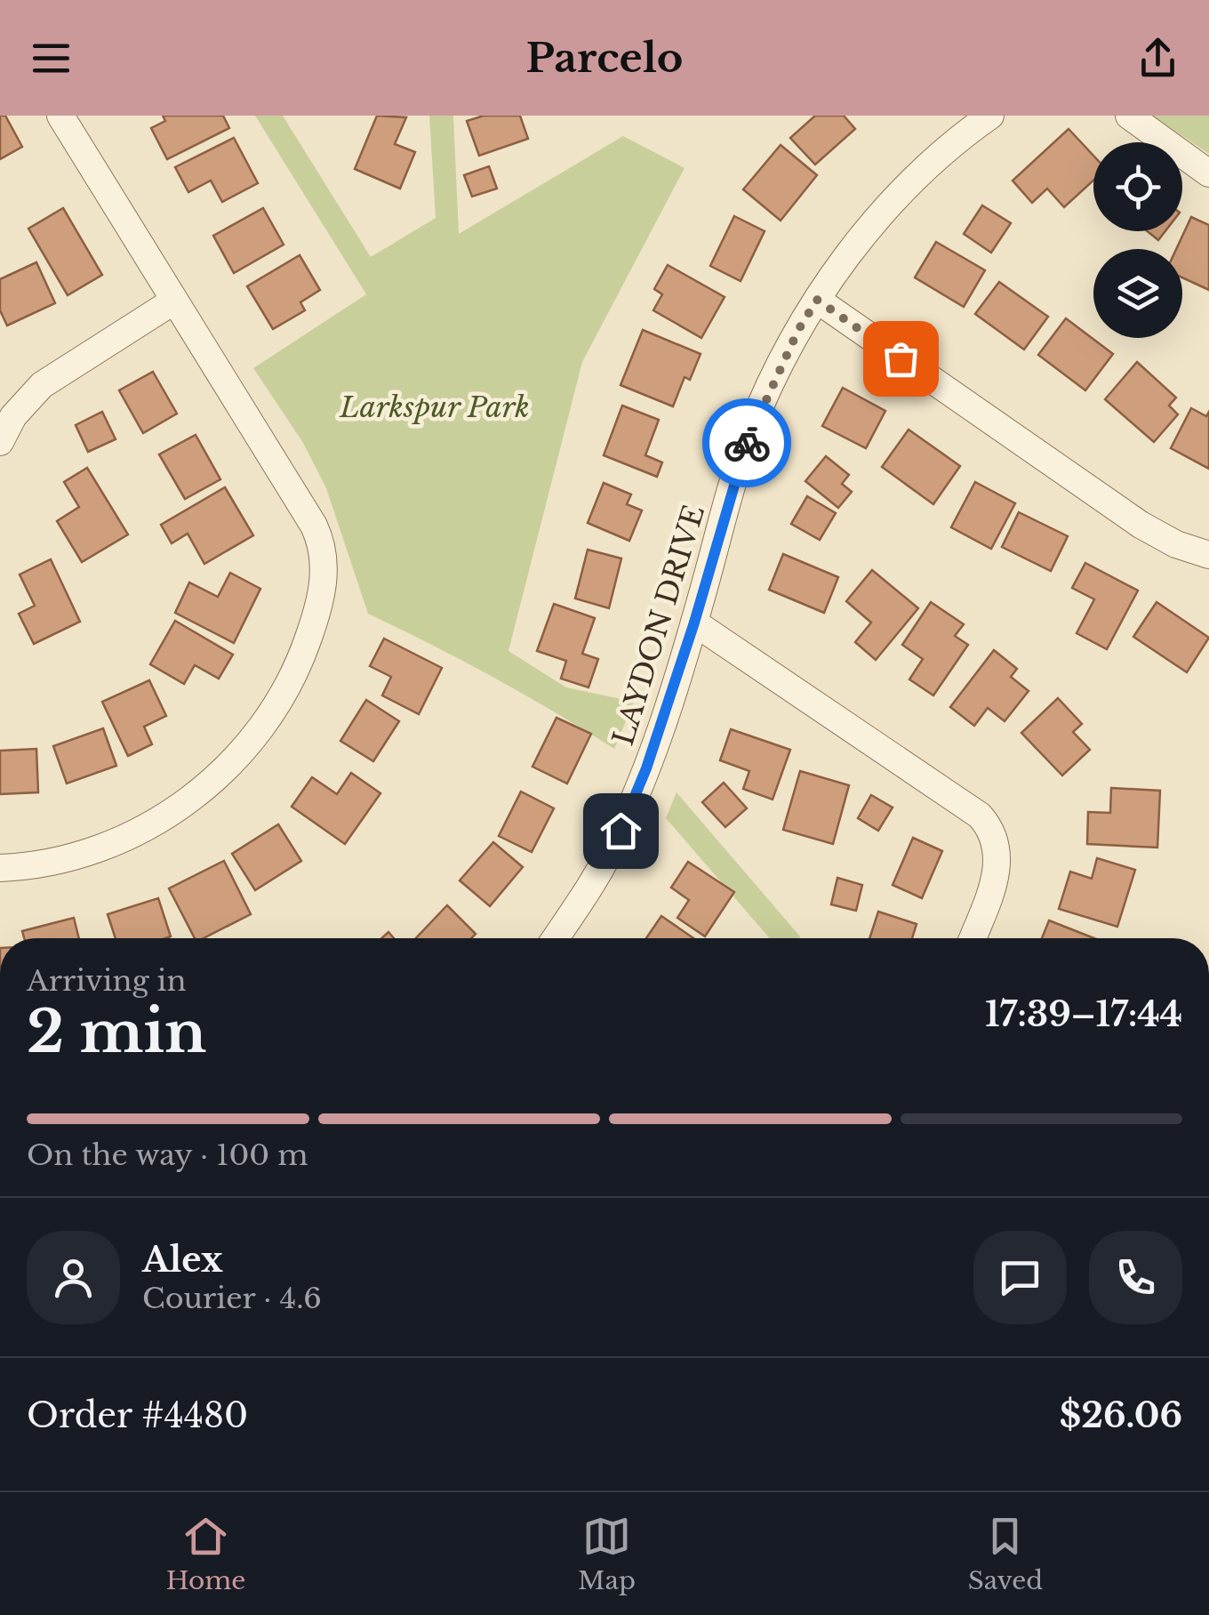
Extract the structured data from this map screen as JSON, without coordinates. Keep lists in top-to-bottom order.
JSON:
{
  "streets": {
    "street": ["LAYDON DRIVE"]
  },
  "parks": ["Larkspur Park"],
  "page": {
    "header": "Parcelo",
    "heading": ["2 min", "Arriving in", "17:39–17:44"],
    "panel": [
      "Alex",
      "Courier · 4.6",
      "Order #4480",
      "$26.06"
    ],
    "bar": "On the way · 100 m",
    "tabs": ["Home", "Map", "Saved"]
  }
}
